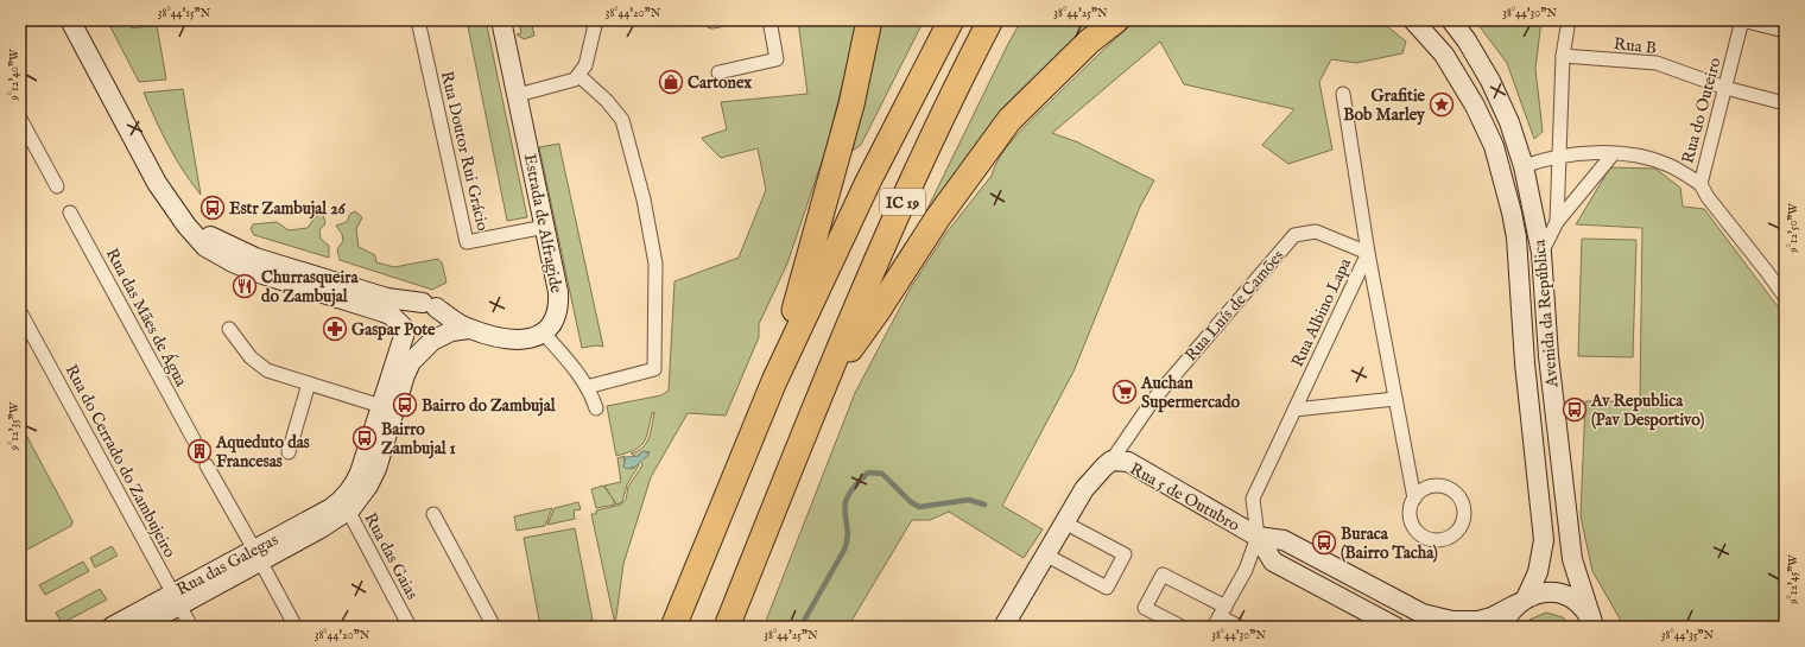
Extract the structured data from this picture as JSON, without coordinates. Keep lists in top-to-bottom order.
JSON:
{
  "streets": {
    "highway": ["IC 19"],
    "street": [
      "Rua B",
      "Rua do Outeiro",
      "Rua Doutor Rui Grácio",
      "Estrada de Alfragide",
      "Rua Luís de Camões",
      "Rua Albino Lapa",
      "Avenida da República",
      "Rua das Mães de Água",
      "Rua do Cerrado do Zambujeiro",
      "Rua 5 de Outubro",
      "Rua das Gaias",
      "Rua das Galegas"
    ]
  },
  "crossings": [
    ["Rua B", "Rua do Outeiro"],
    ["Rua Doutor Rui Grácio", "Estrada de Alfragide"],
    ["Rua Luís de Camões", "Rua Albino Lapa"],
    ["Rua Luís de Camões", "Rua 5 de Outubro"],
    ["Rua Albino Lapa", "Rua 5 de Outubro"],
    ["Avenida da República", "Rua 5 de Outubro"],
    ["Rua do Cerrado do Zambujeiro", "Rua das Galegas"],
    ["Rua das Gaias", "Rua das Galegas"]
  ],
  "places": {
    "shop": ["Cartonex"],
    "place": ["Grafitie Bob Marley"],
    "bus stop": [
      "Estr Zambujal 26",
      "Bairro do Zambujal",
      "Av Republica (Pav Desportivo)",
      "Bairro Zambujal 1",
      "Buraca (Bairro Tacha)"
    ],
    "restaurant": ["Churrasqueira do Zambujal"],
    "pharmacy": ["Gaspar Pote"],
    "supermarket": ["Auchan Supermercado"],
    "building": ["Aqueduto das Francesas"]
  },
  "coordinates": [
    "38°44'15\"N",
    "38°44'20\"N",
    "38°44'25\"N",
    "38°44'30\"N",
    "9°12'40\"W",
    "9°12'50\"W",
    "9°12'35\"W",
    "9°12'45\"W",
    "38°44'35\"N"
  ]
}
